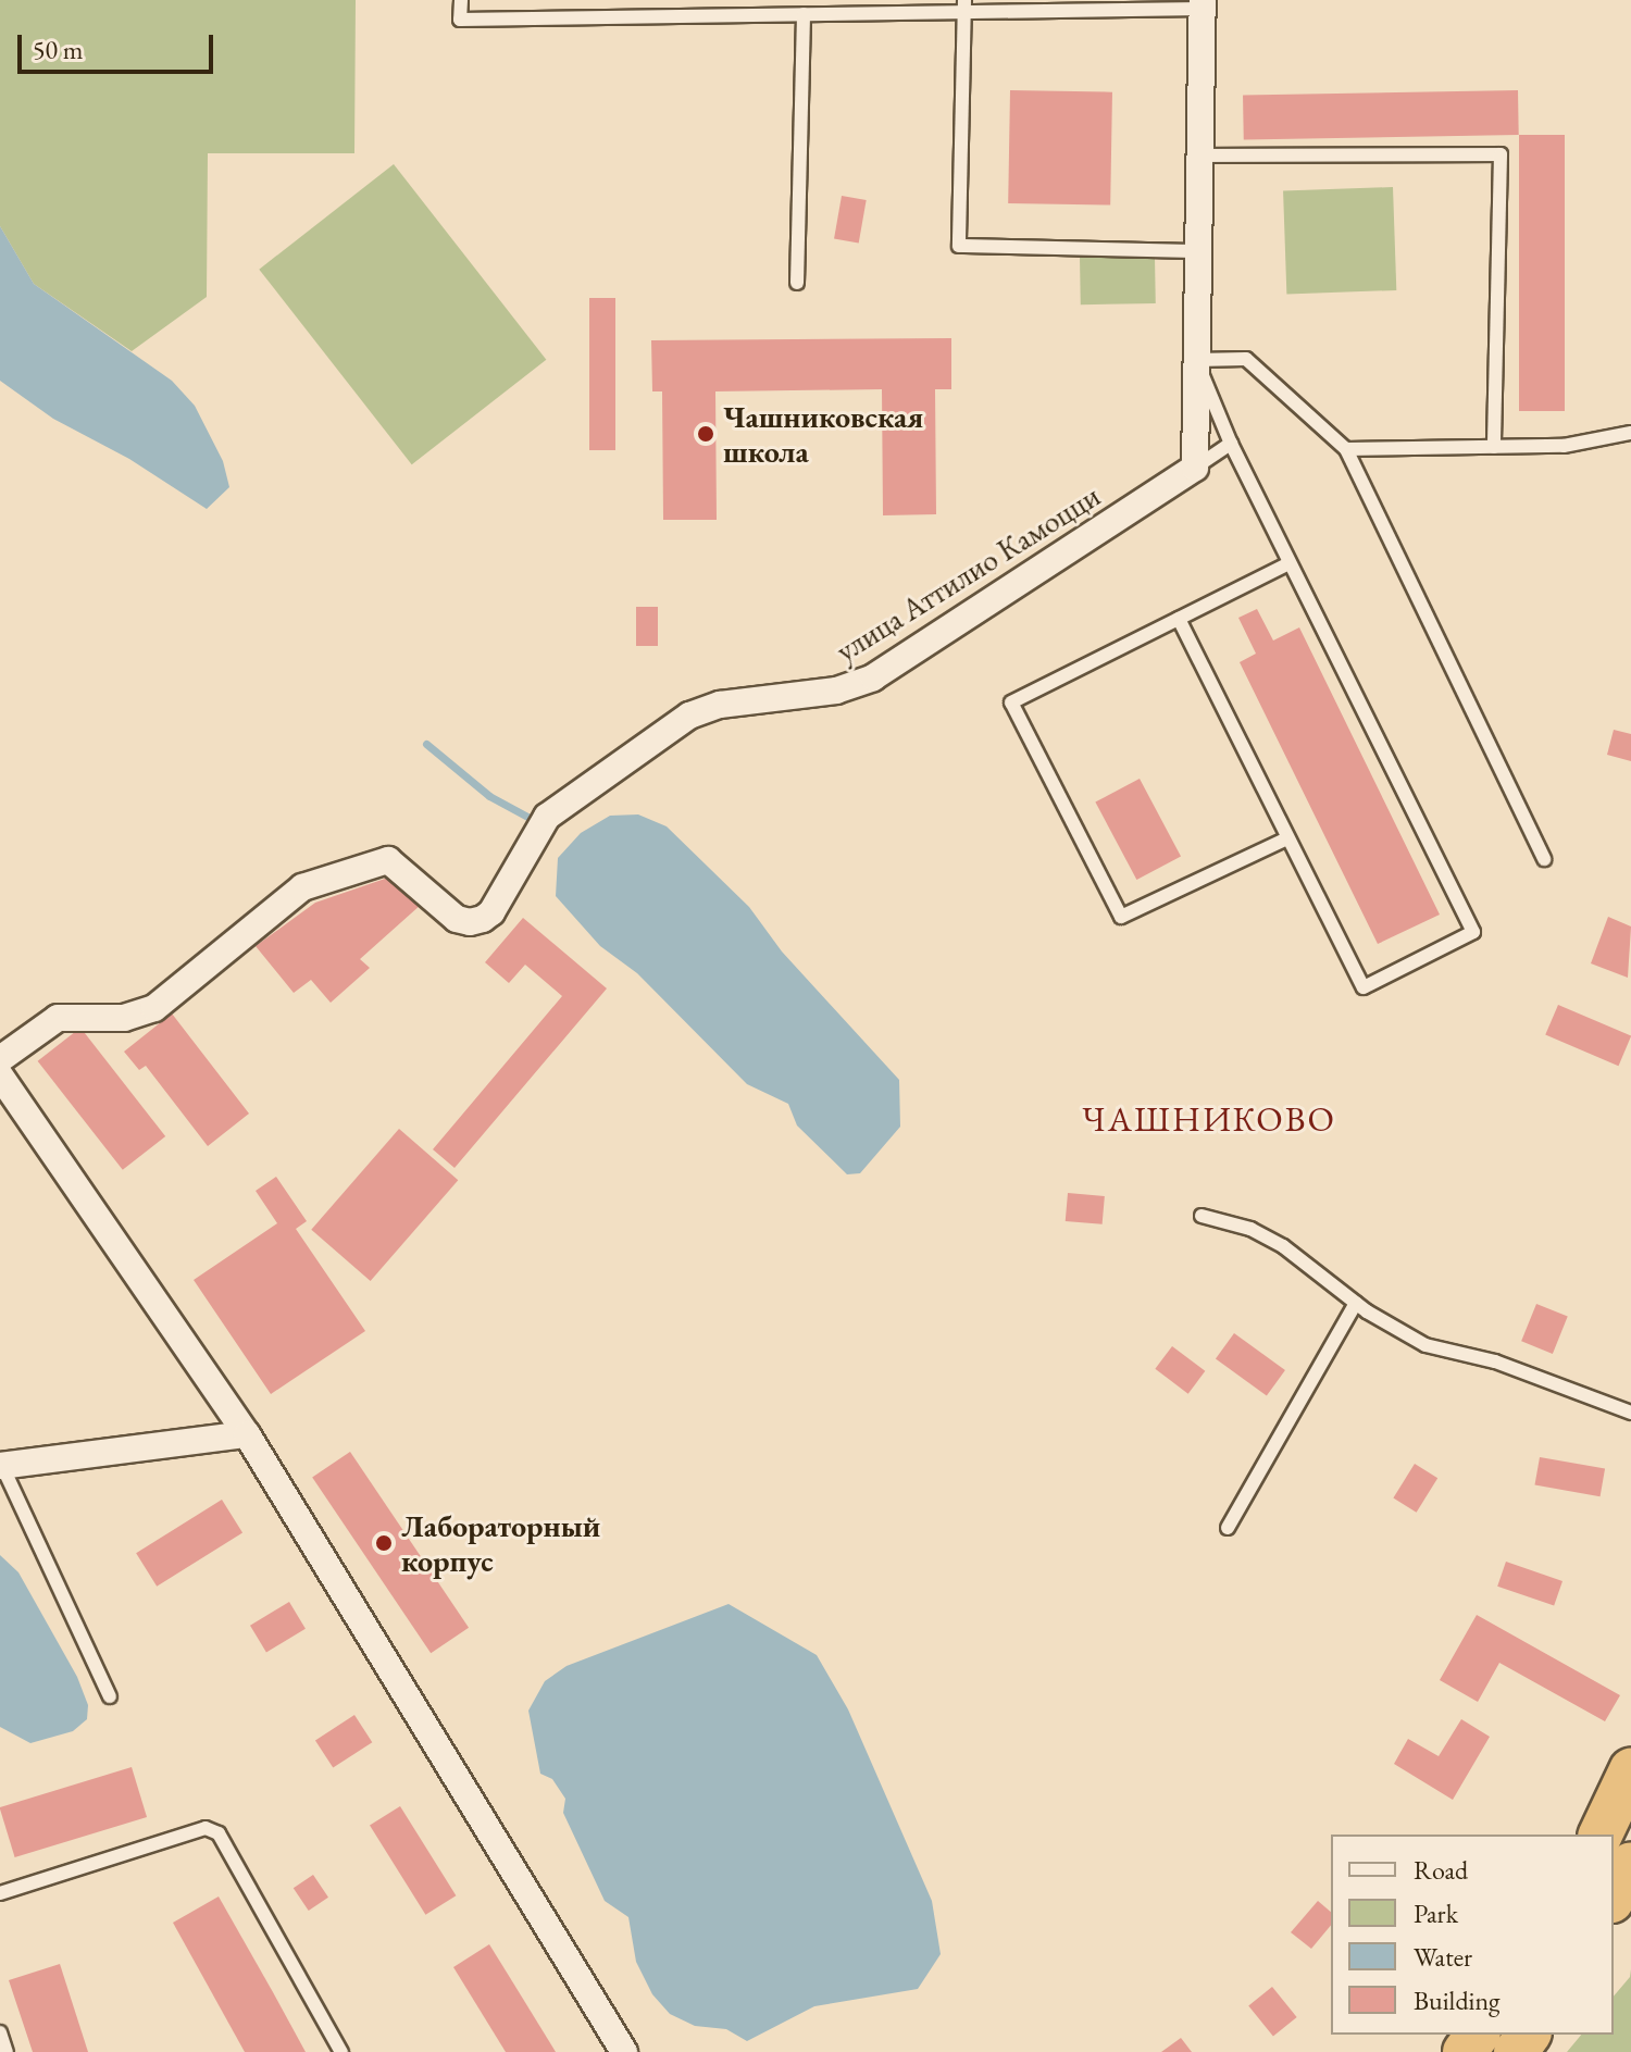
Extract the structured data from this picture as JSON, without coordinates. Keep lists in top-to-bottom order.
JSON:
{
  "streets": {
    "street": ["улица Аттилио Камоцци"]
  },
  "districts": ["ЧАШНИКОВО"],
  "places": ["Чашниковская школа", "Лабораторный корпус"],
  "legend": [
    "Road",
    "Park",
    "Water",
    "Building"
  ],
  "scale_bar": "50 m"
}
